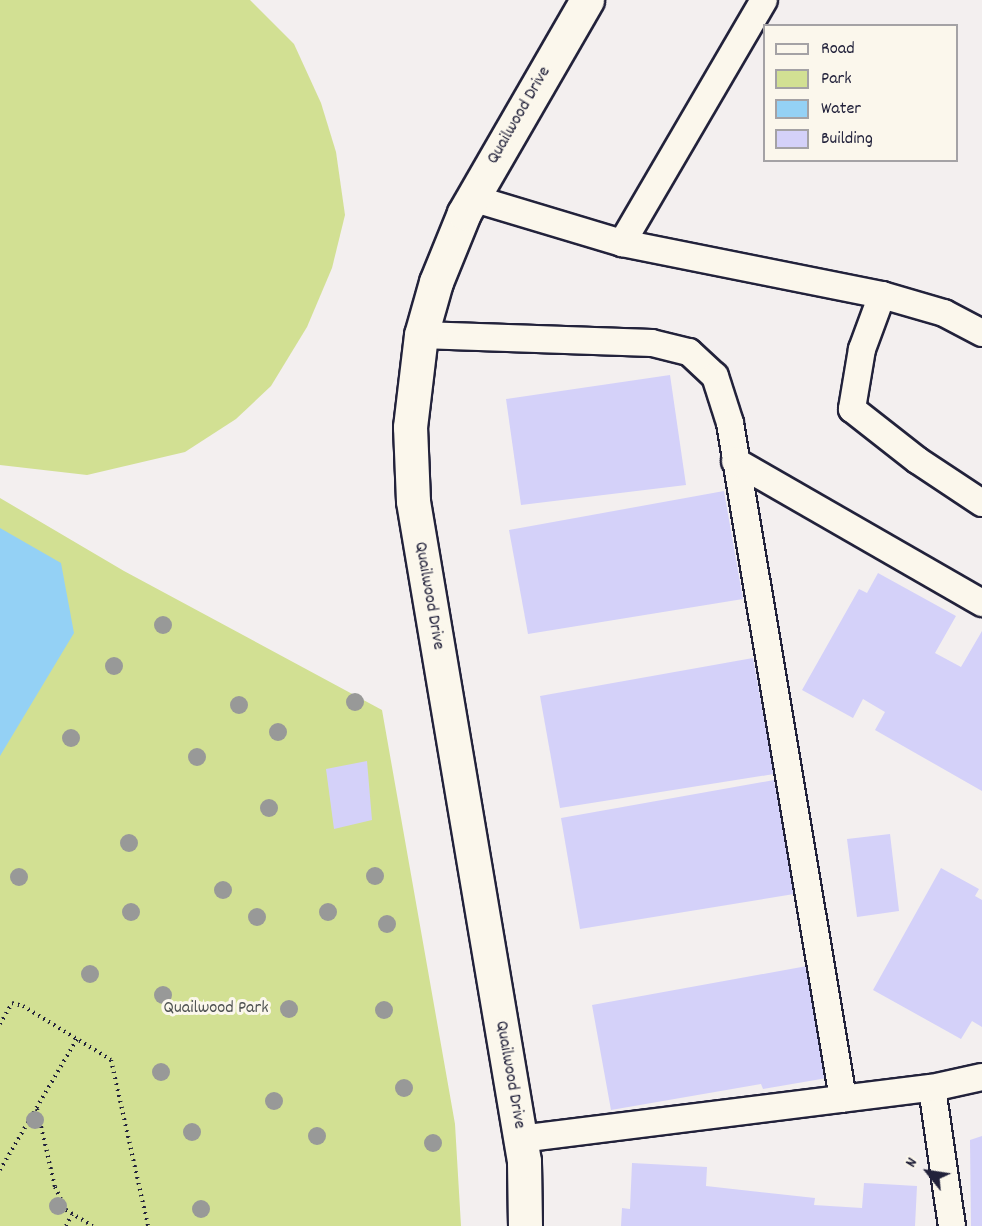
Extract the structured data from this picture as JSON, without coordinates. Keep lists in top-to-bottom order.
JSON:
{
  "streets": {
    "street": ["Quailwood Drive"]
  },
  "parks": ["Quailwood Park"],
  "legend": [
    "Road",
    "Park",
    "Water",
    "Building"
  ],
  "north": "top left"
}
